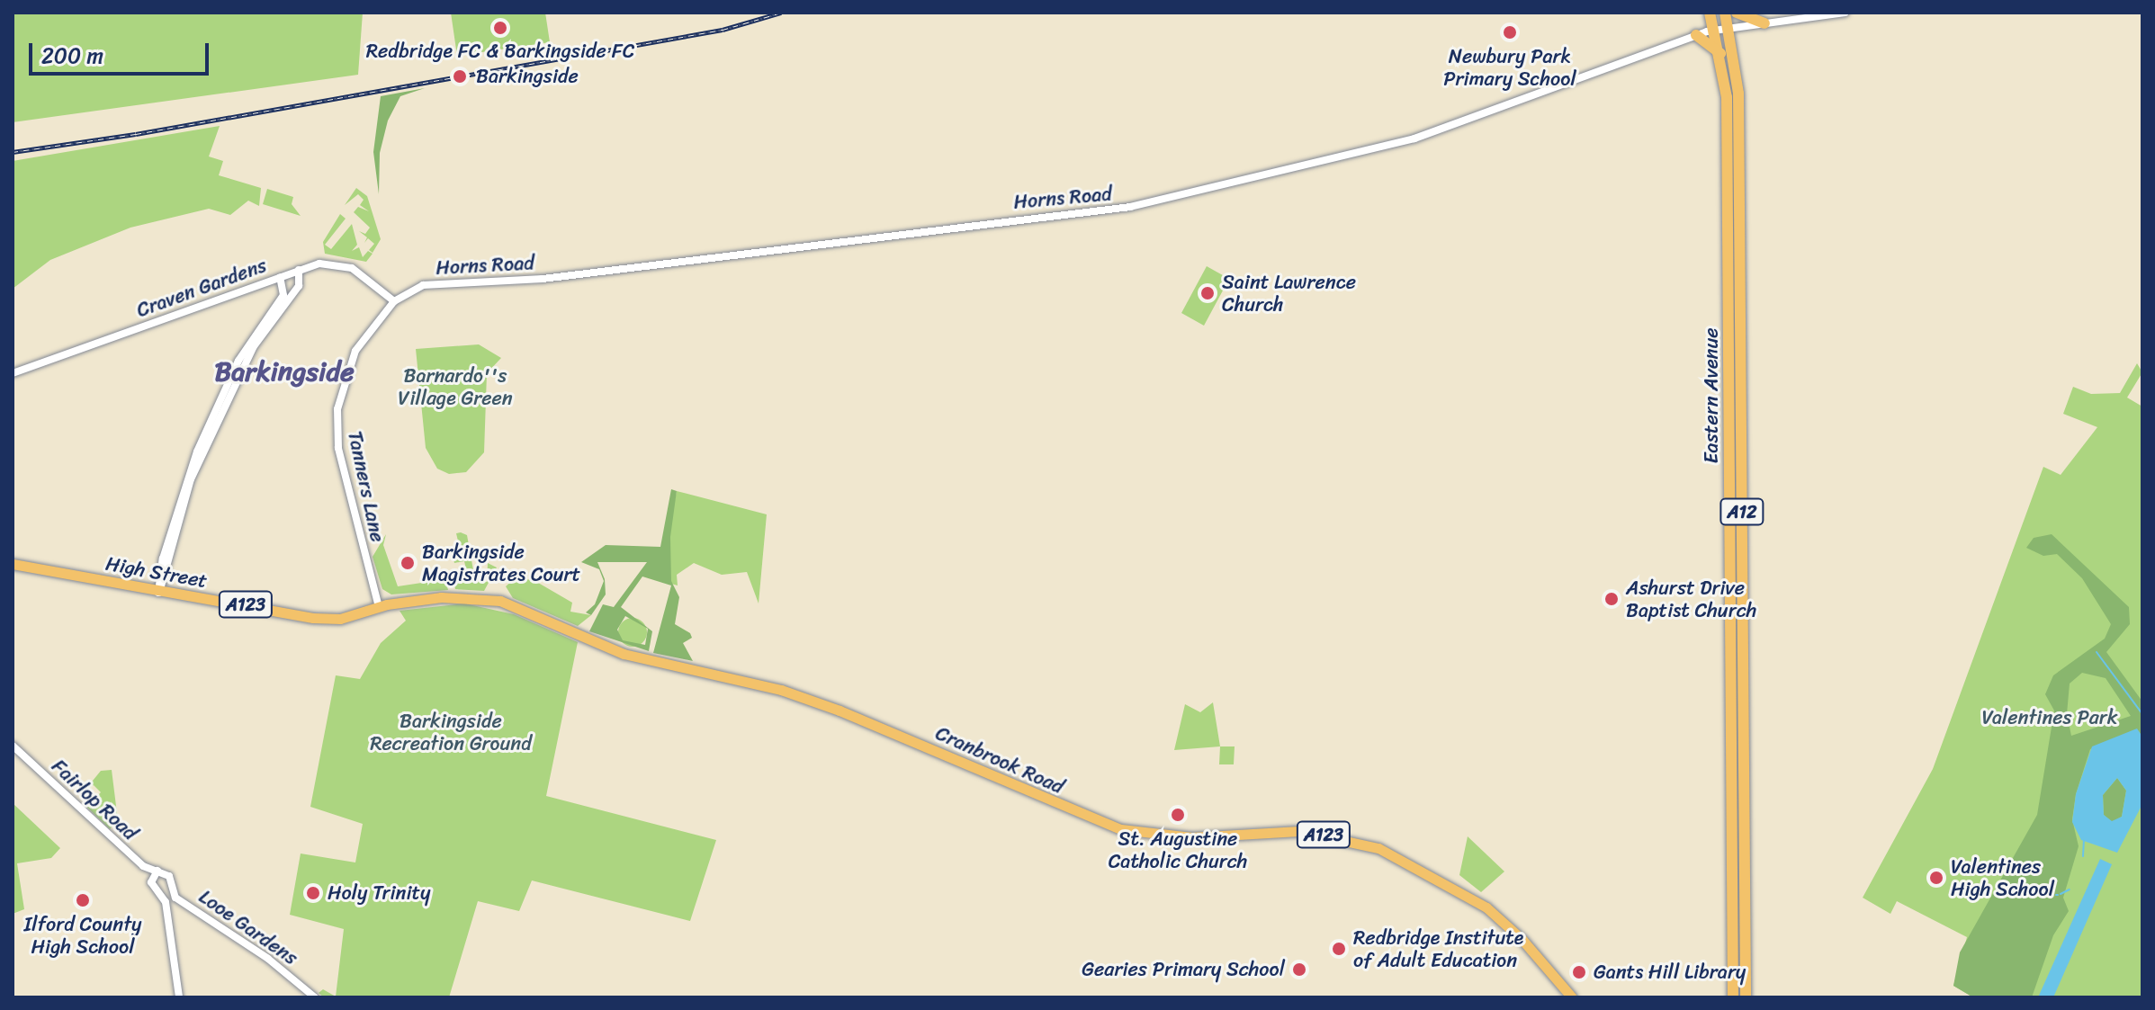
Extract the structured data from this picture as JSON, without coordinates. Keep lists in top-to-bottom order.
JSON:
{
  "streets": {
    "highway": ["Eastern Avenue", "A12"],
    "main road": ["High Street", "A123", "Cranbrook Road"],
    "street": [
      "Horns Road",
      "Craven Gardens",
      "Tanners Lane",
      "Fairlop Road",
      "Looe Gardens"
    ]
  },
  "crossings": [
    ["Horns Road", "Craven Gardens"],
    ["Horns Road", "Eastern Avenue"],
    ["Horns Road", "Tanners Lane"],
    ["Craven Gardens", "Tanners Lane"],
    ["Tanners Lane", "High Street"],
    ["Tanners Lane", "Cranbrook Road"],
    ["High Street", "Cranbrook Road"]
  ],
  "districts": ["Barkingside"],
  "parks": ["Barnardo''s Village Green", "Valentines Park", "Barkingside Recreation Ground"],
  "places": [
    "Redbridge FC & Barkingside FC",
    "Newbury Park Primary School",
    "Barkingside",
    "Saint Lawrence Church",
    "Barkingside Magistrates Court",
    "Ashurst Drive Baptist Church",
    "St. Augustine Catholic Church",
    "Valentines High School",
    "Holy Trinity",
    "Ilford County High School",
    "Redbridge Institute of Adult Education",
    "Gearies Primary School",
    "Gants Hill Library"
  ],
  "scale_bar": "200 m"
}
